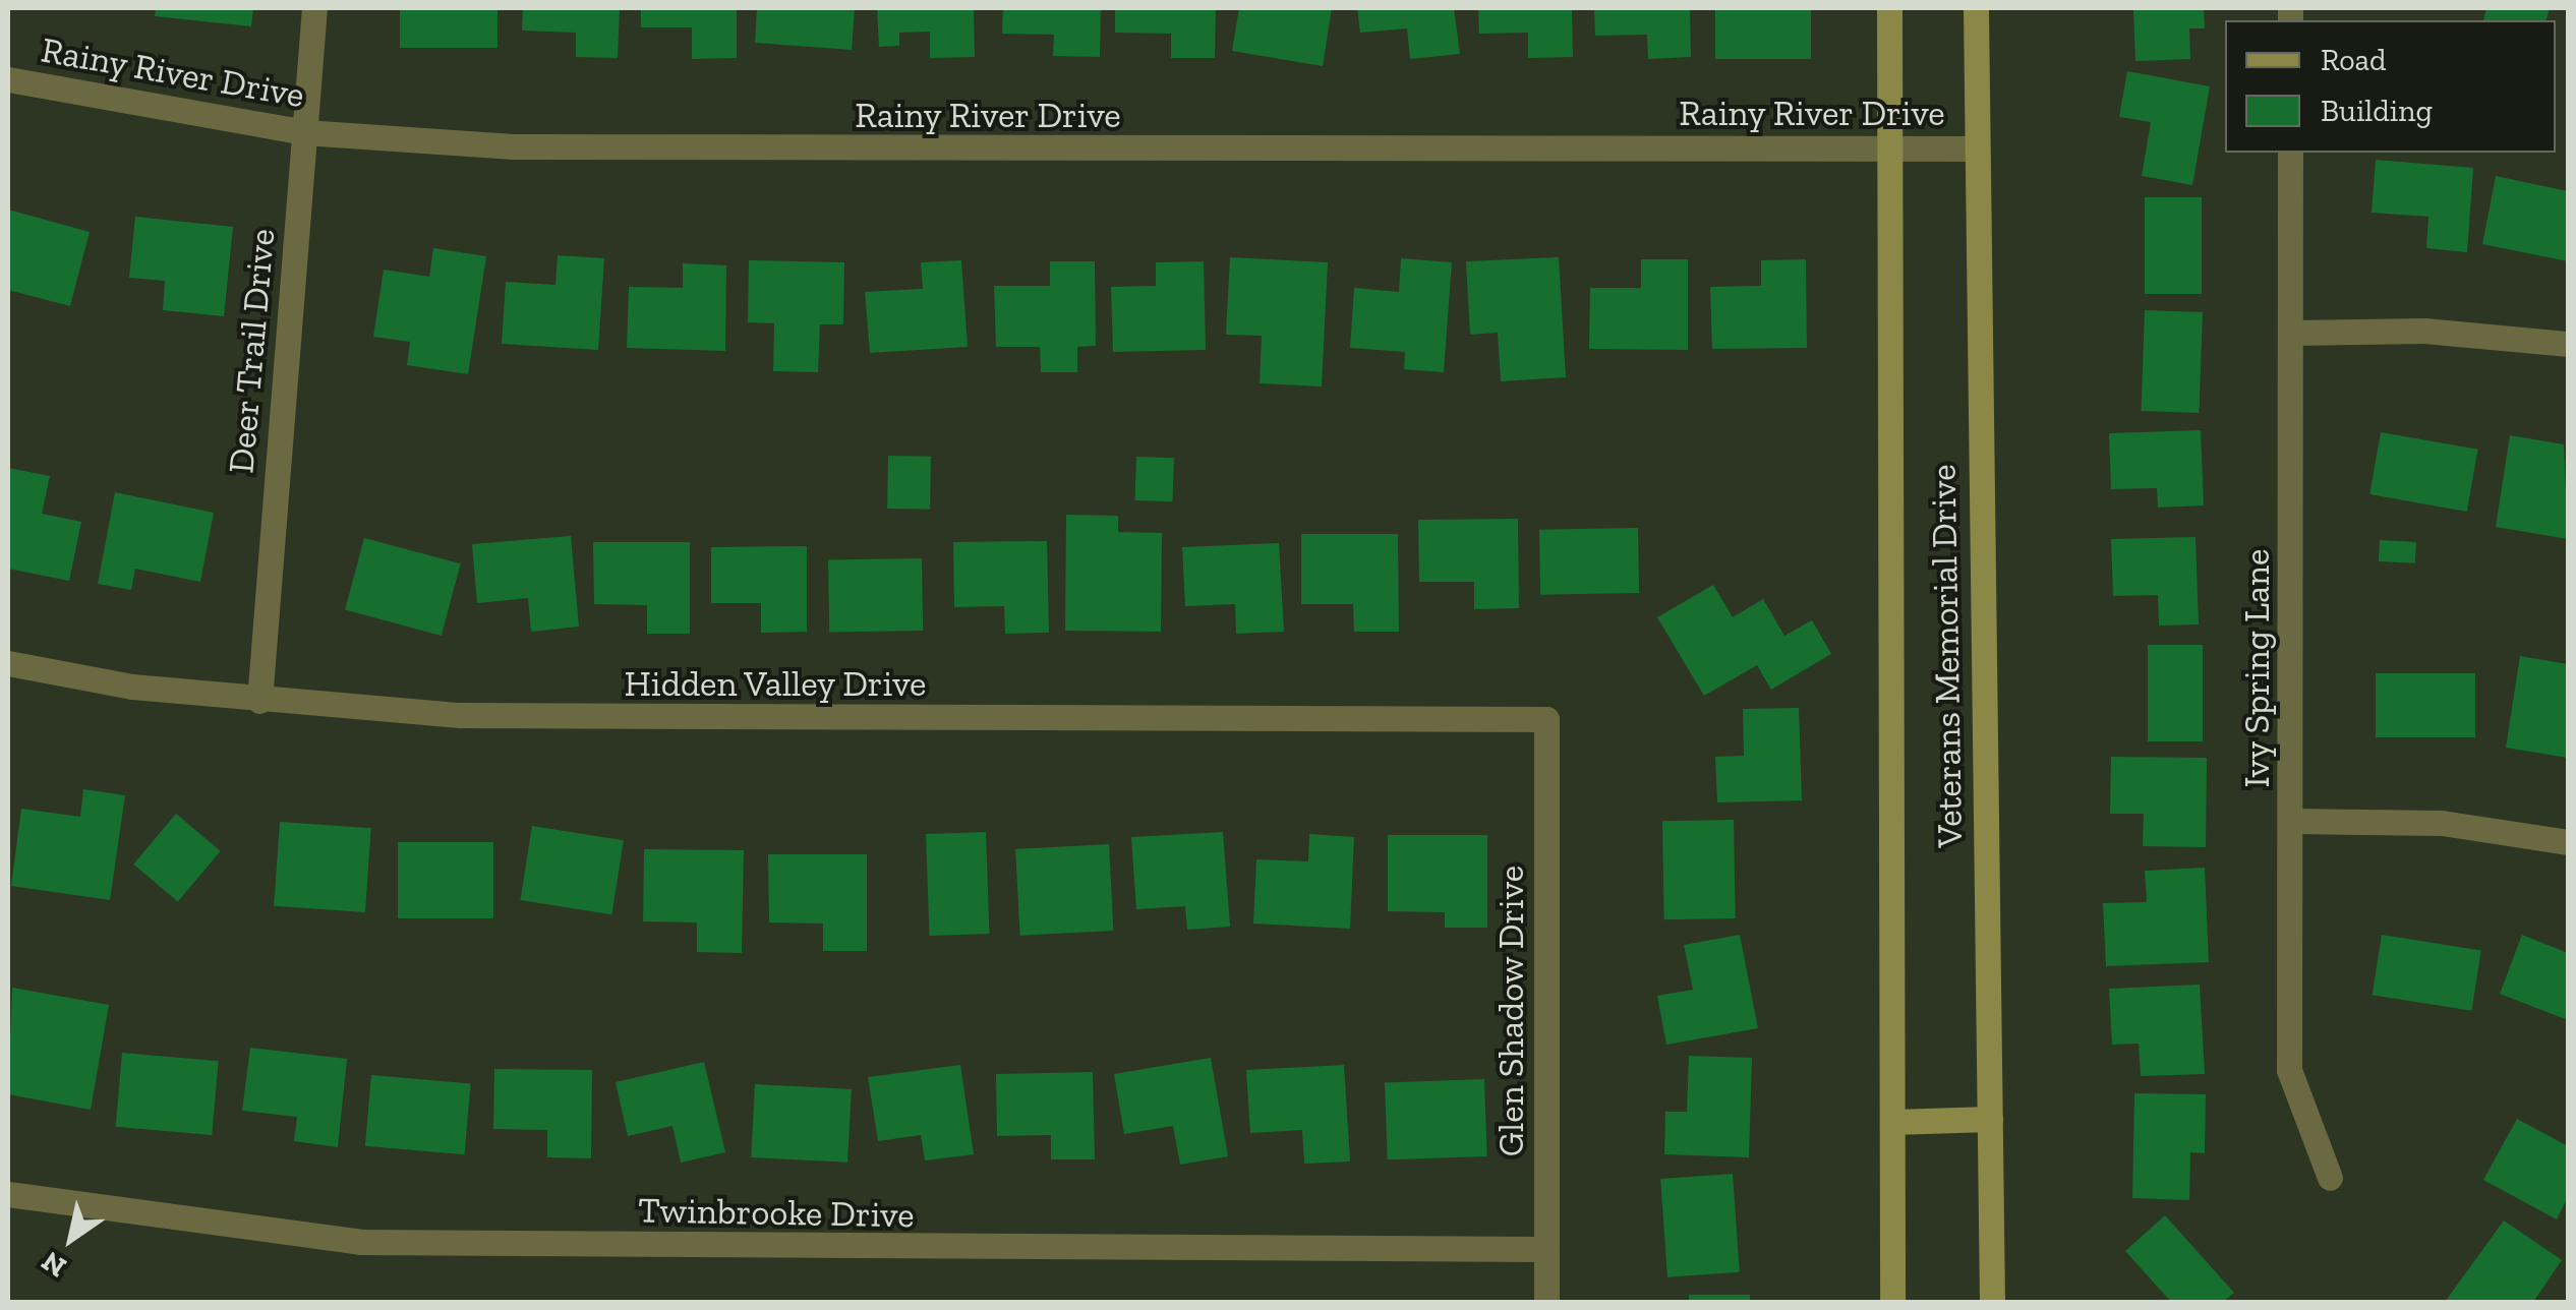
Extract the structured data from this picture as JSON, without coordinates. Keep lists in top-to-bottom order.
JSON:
{
  "streets": {
    "main road": ["Veterans Memorial Drive"],
    "street": [
      "Rainy River Drive",
      "Deer Trail Drive",
      "Ivy Spring Lane",
      "Hidden Valley Drive",
      "Glen Shadow Drive",
      "Twinbrooke Drive"
    ]
  },
  "crossings": [
    ["Rainy River Drive", "Deer Trail Drive"],
    ["Rainy River Drive", "Veterans Memorial Drive"],
    ["Deer Trail Drive", "Hidden Valley Drive"],
    ["Hidden Valley Drive", "Glen Shadow Drive"],
    ["Glen Shadow Drive", "Twinbrooke Drive"]
  ],
  "legend": ["Road", "Building"],
  "north": "bottom left"
}
